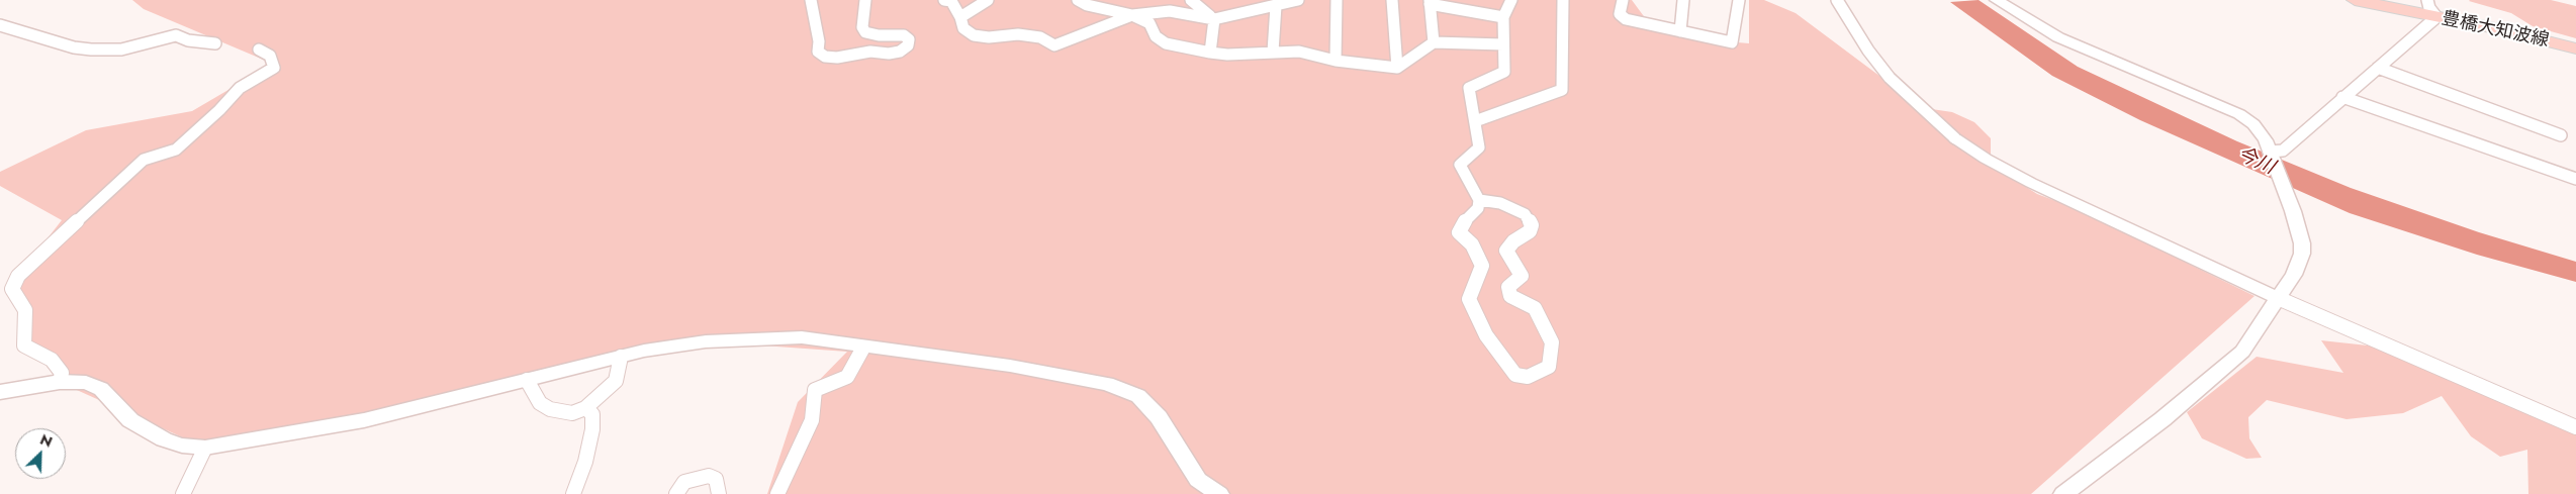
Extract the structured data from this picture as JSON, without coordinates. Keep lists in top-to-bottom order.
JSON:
{
  "streets": {
    "main road": ["豊橋大知波線"]
  },
  "water": ["今川"],
  "north": "top right"
}
